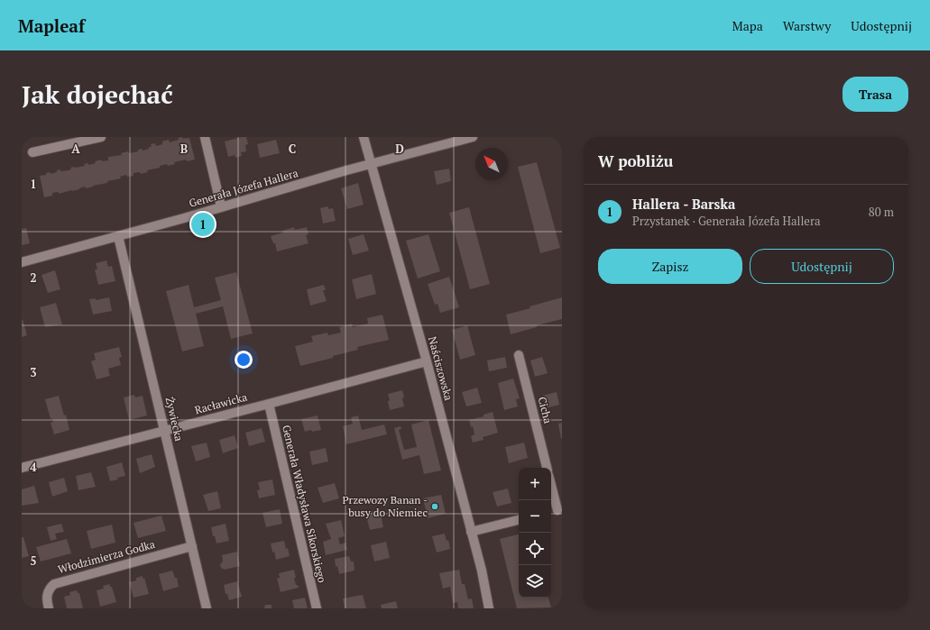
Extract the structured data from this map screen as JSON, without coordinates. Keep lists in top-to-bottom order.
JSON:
{
  "streets": {
    "street": [
      "Generała Józefa Hallera",
      "Naściszowska",
      "Racławicka",
      "Cicha",
      "Żywiecka",
      "Generała Władysława Sikorskiego",
      "Włodzimierza Godka"
    ]
  },
  "crossings": [
    ["Generała Józefa Hallera", "Naściszowska"],
    ["Generała Józefa Hallera", "Żywiecka"],
    ["Naściszowska", "Racławicka"],
    ["Racławicka", "Żywiecka"],
    ["Racławicka", "Generała Władysława Sikorskiego"],
    ["Żywiecka", "Włodzimierza Godka"]
  ],
  "places": ["Przewozy Banan - busy do Niemiec"],
  "north": "top left",
  "page": {
    "header": "Mapleaf",
    "nav": ["Mapa", "Warstwy", "Udostępnij"],
    "buttons": [
      "Trasa",
      ["Zapisz", "Udostępnij"]
    ],
    "title": "Jak dojechać",
    "heading": "W pobliżu",
    "list": [
      {
        "mark": "1",
        "name": "Hallera - Barska",
        "note": "Przystanek · Generała Józefa Hallera",
        "value": "80 m"
      }
    ],
    "pins": "1",
    "map_buttons": ["+", "−"]
  },
  "grid": {
    "columns": [
      "A",
      "B",
      "C",
      "D"
    ],
    "rows": [
      "1",
      "2",
      "3",
      "4",
      "5"
    ]
  }
}
